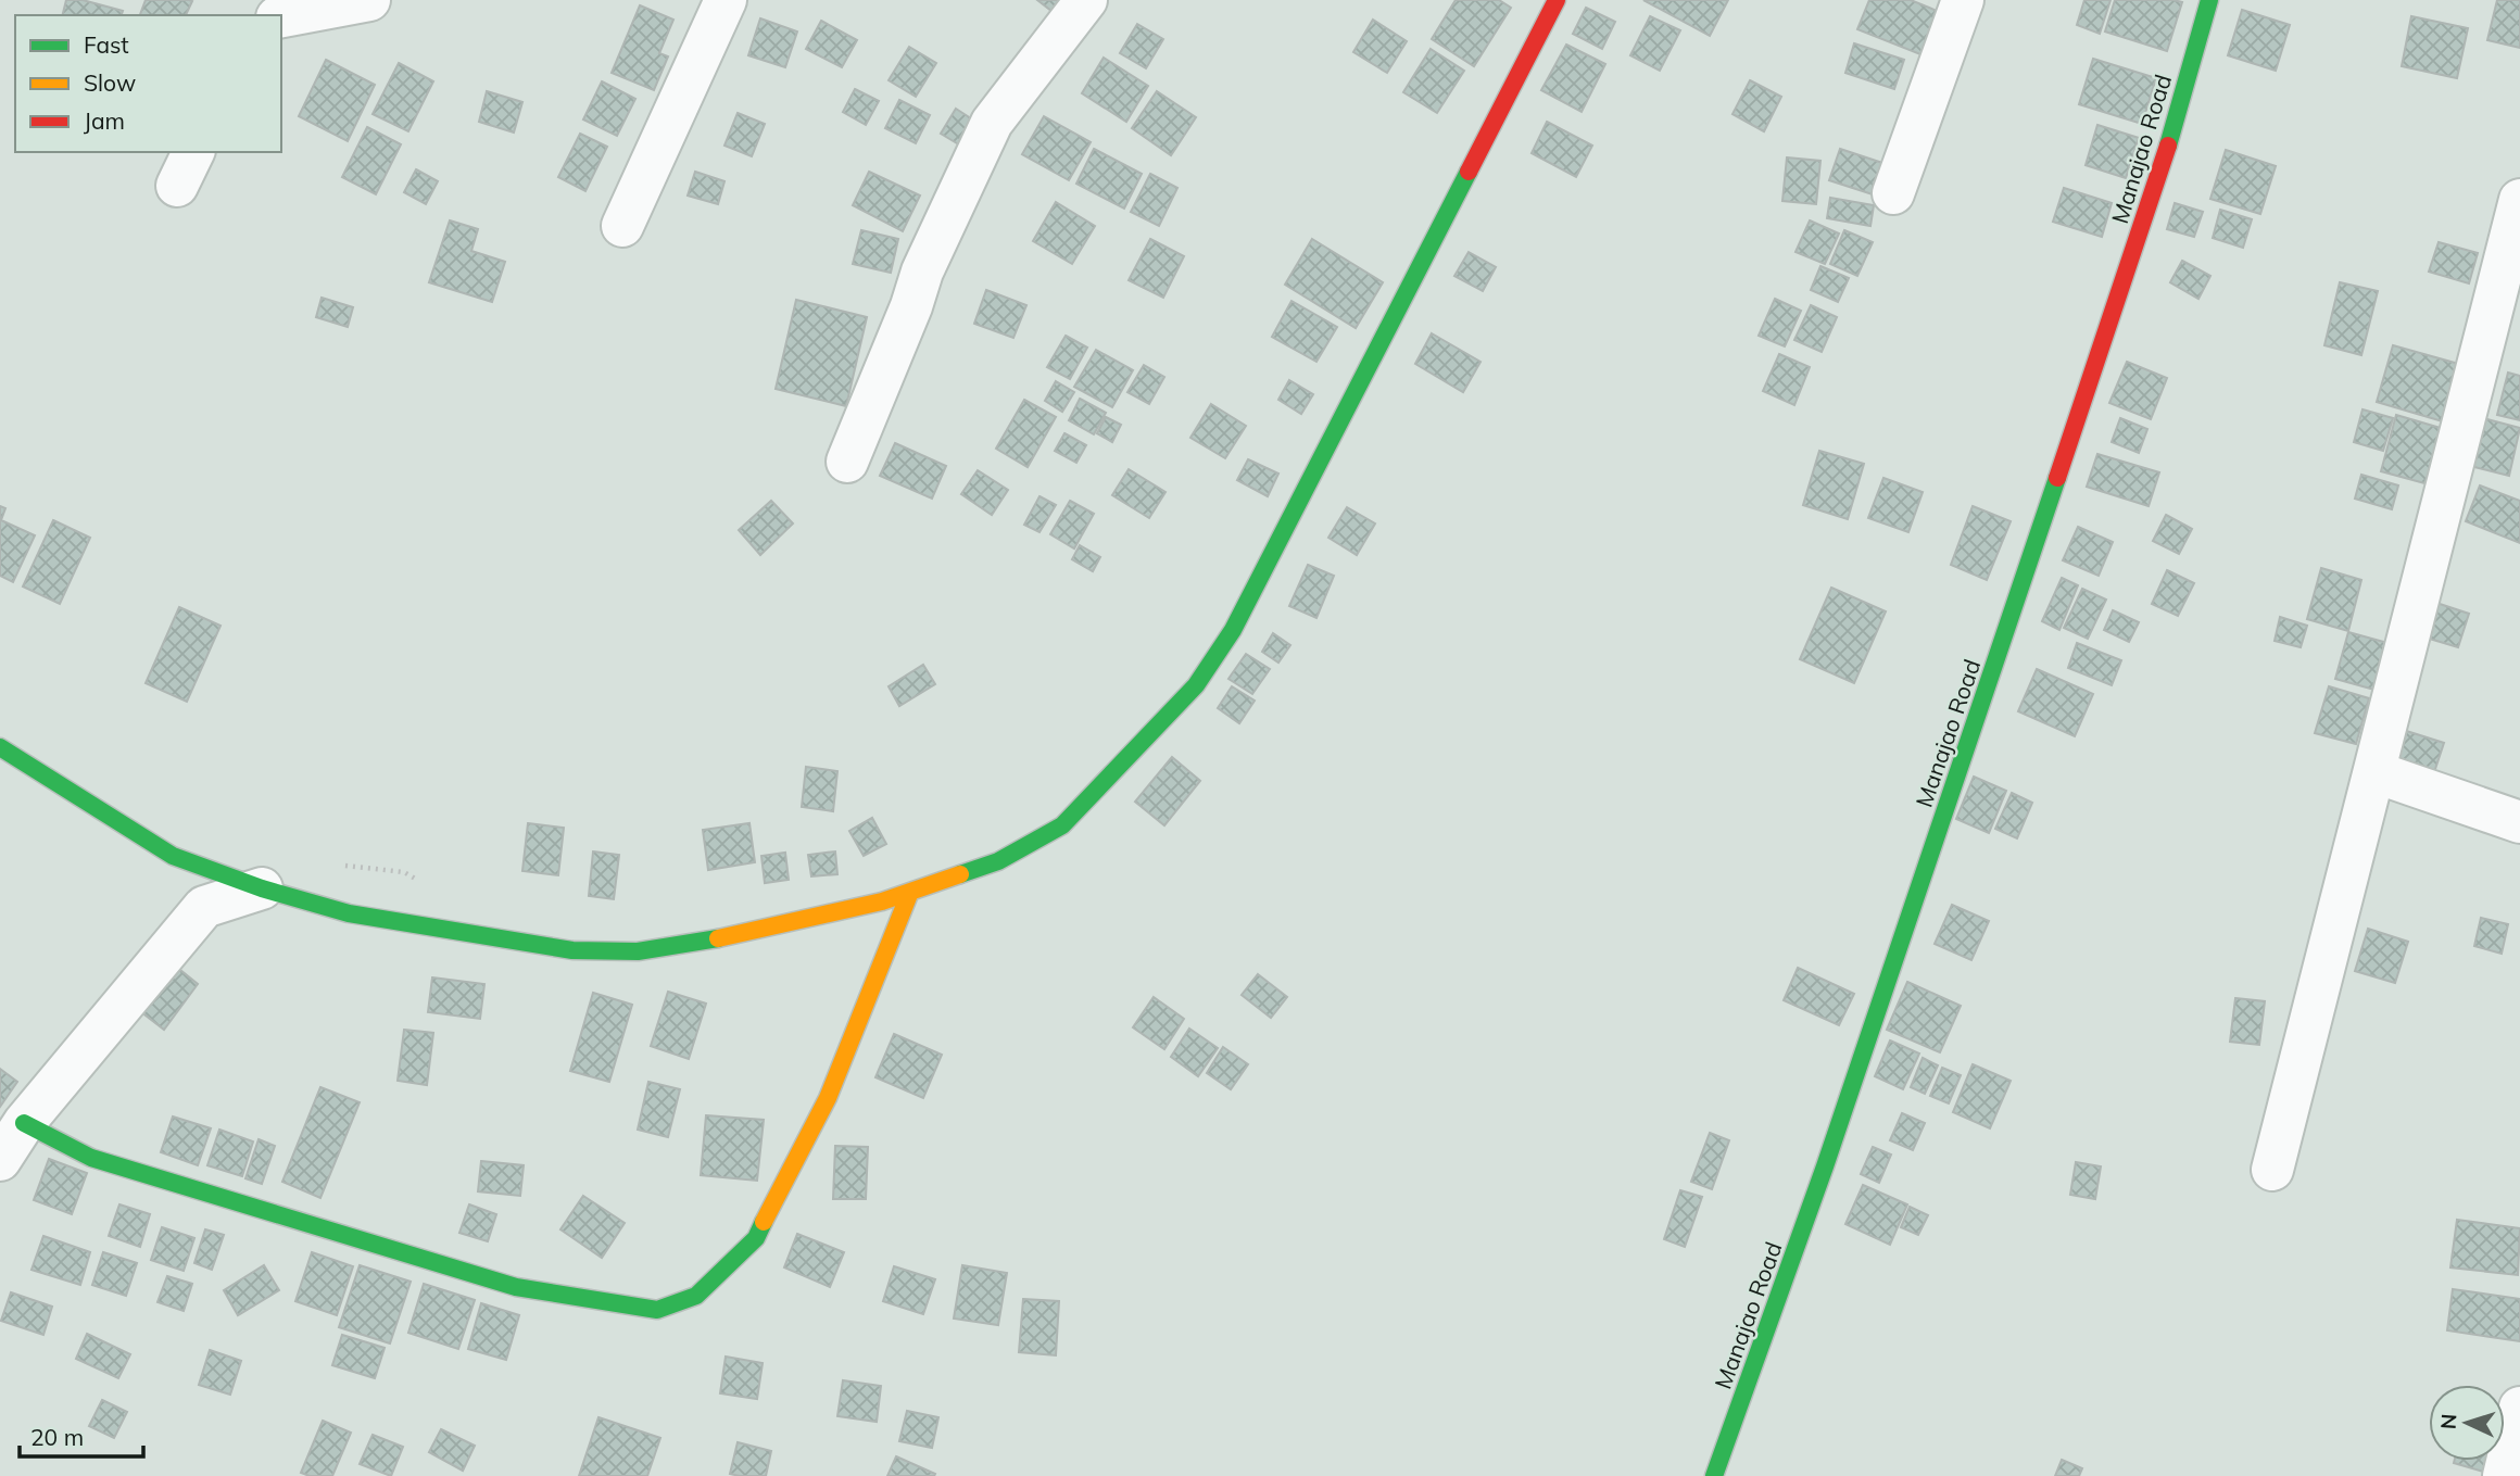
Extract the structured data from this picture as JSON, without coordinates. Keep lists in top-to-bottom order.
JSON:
{
  "streets": {
    "street": ["Manajao Road"]
  },
  "legend": ["Fast", "Slow", "Jam"],
  "scale_bar": "20 m",
  "north": "left"
}
